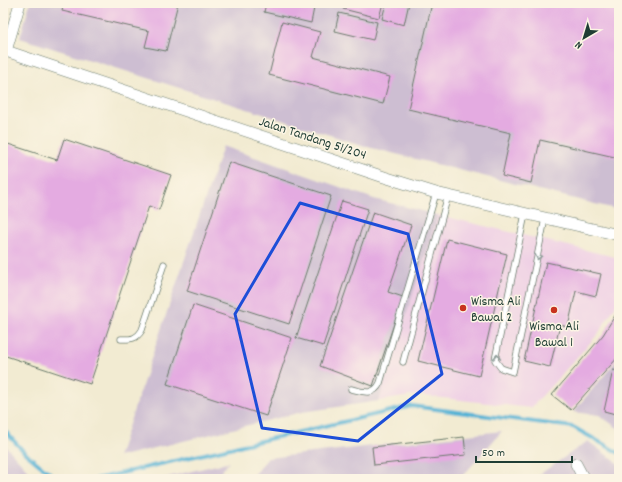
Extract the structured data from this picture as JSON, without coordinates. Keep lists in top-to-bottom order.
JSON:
{
  "streets": {
    "street": ["Jalan Tandang 51/204"]
  },
  "places": ["Wisma Ali Bawal 2", "Wisma Ali Bawal 1"],
  "scale_bar": "50 m",
  "north": "bottom left"
}
